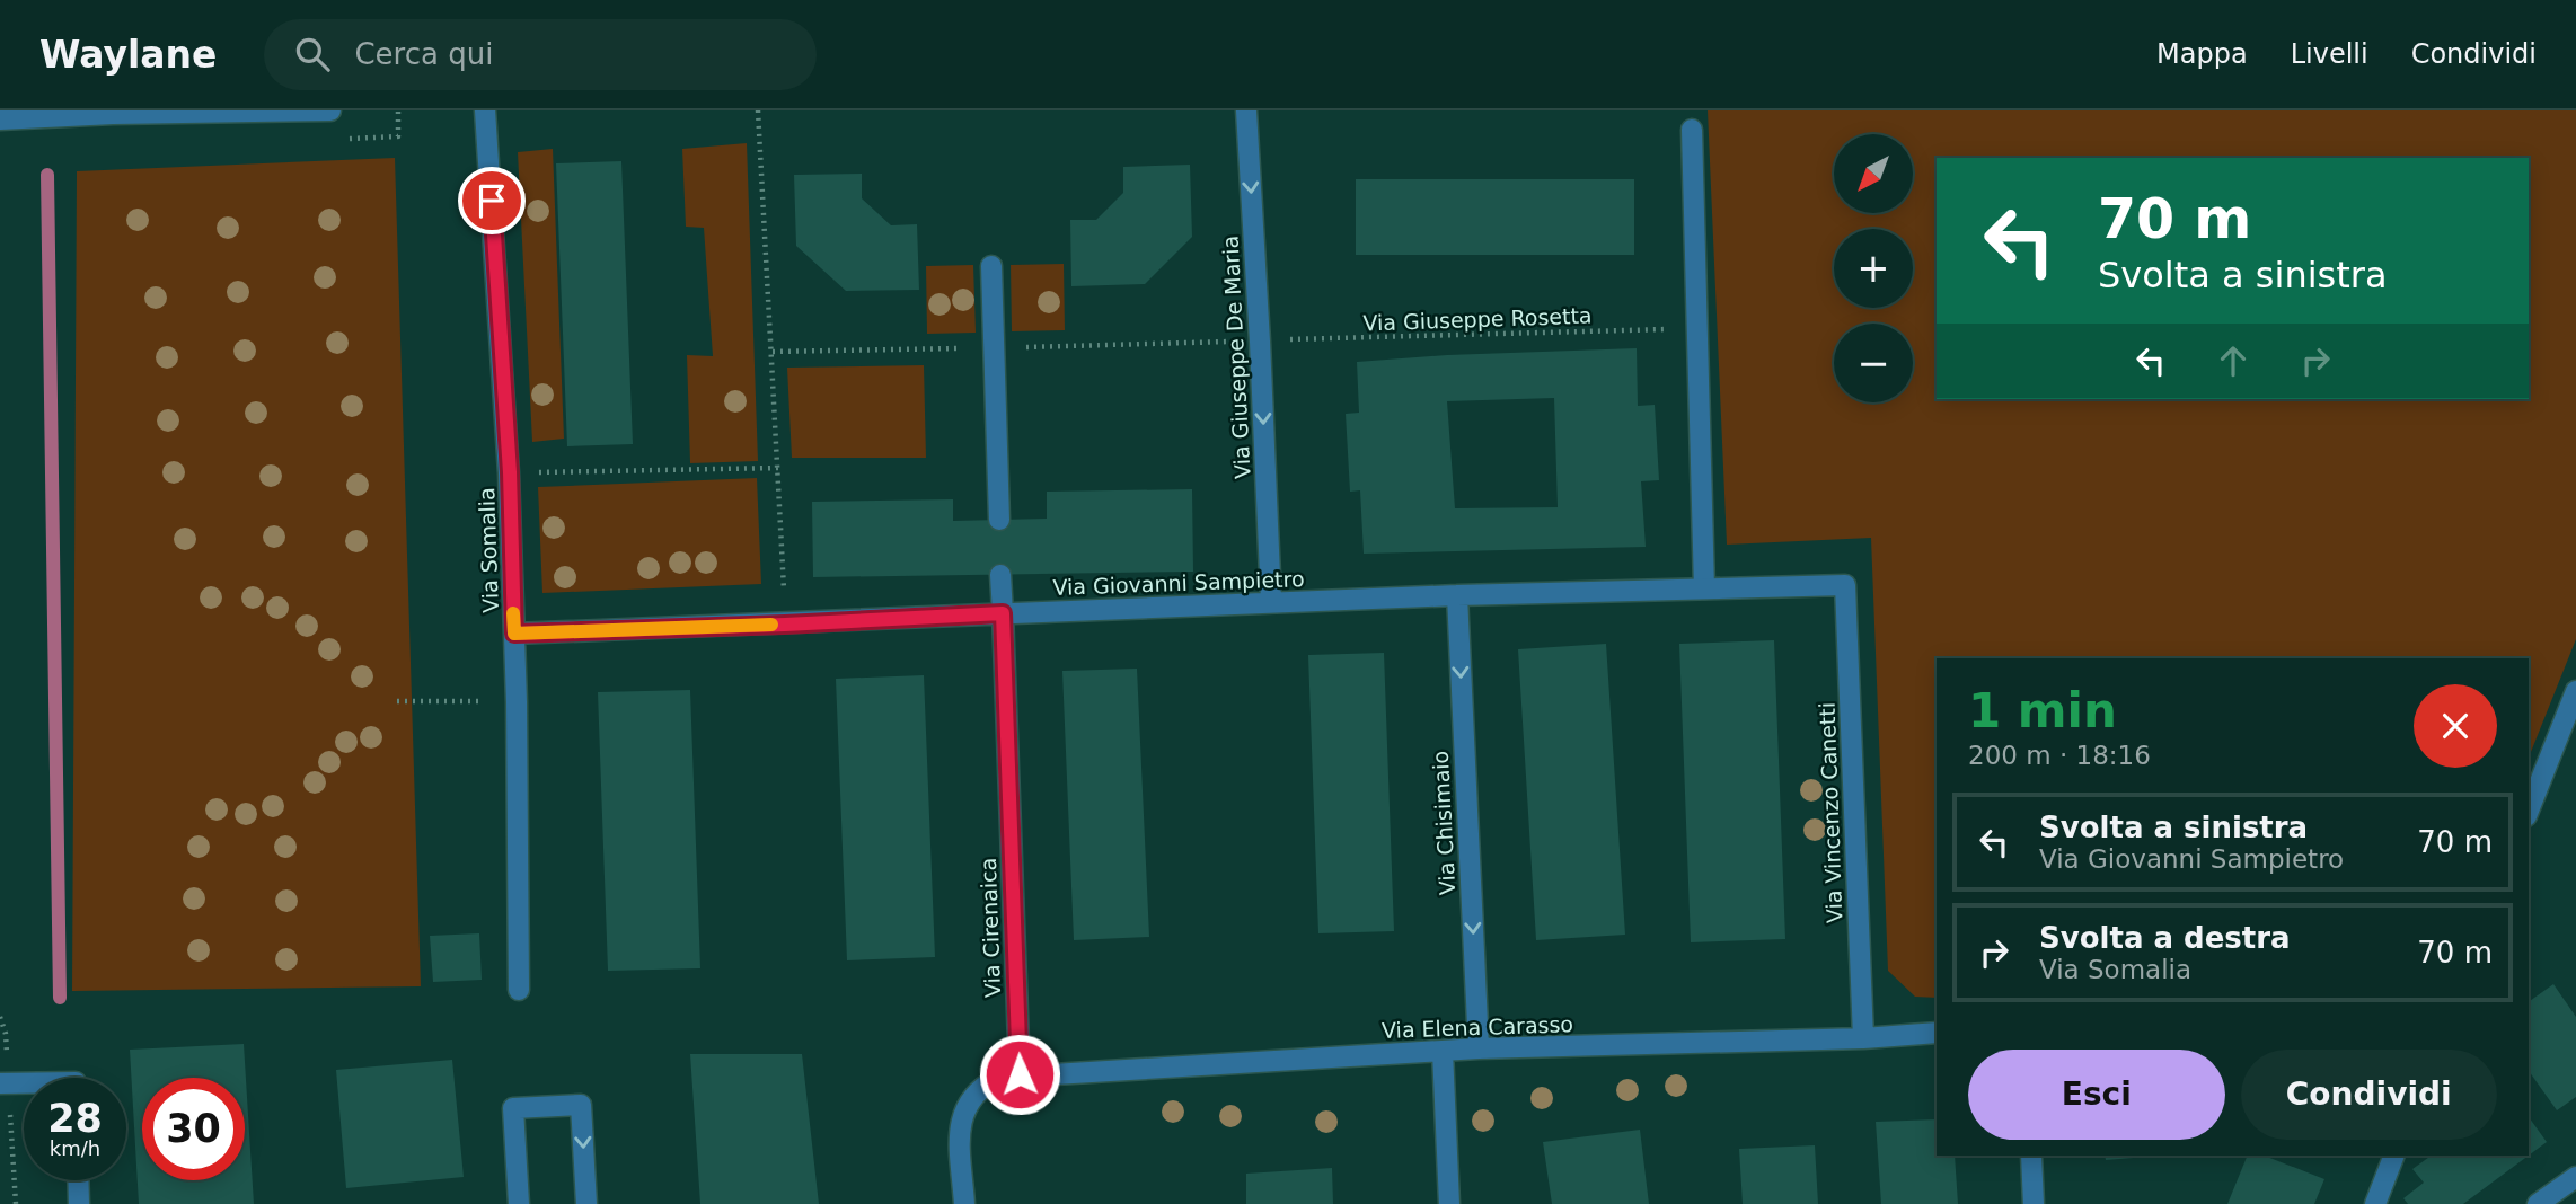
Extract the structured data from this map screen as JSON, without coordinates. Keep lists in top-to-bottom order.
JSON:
{
  "streets": {
    "street": [
      "Via Giuseppe De Maria",
      "Via Somalia",
      "Via Giovanni Sampietro",
      "Via Vincenzo Canetti",
      "Via Chisimaio",
      "Via Cirenaica",
      "Via Elena Carasso"
    ],
    "path": ["Via Giuseppe Rosetta"]
  },
  "crossings": [
    ["Via Giuseppe Rosetta", "Via Giuseppe De Maria"],
    ["Via Giuseppe De Maria", "Via Giovanni Sampietro"],
    ["Via Somalia", "Via Giovanni Sampietro"],
    ["Via Giovanni Sampietro", "Via Vincenzo Canetti"],
    ["Via Giovanni Sampietro", "Via Chisimaio"],
    ["Via Giovanni Sampietro", "Via Cirenaica"],
    ["Via Vincenzo Canetti", "Via Elena Carasso"],
    ["Via Chisimaio", "Via Elena Carasso"],
    ["Via Cirenaica", "Via Elena Carasso"]
  ],
  "one_way": ["Via Giuseppe De Maria", "Via Chisimaio"],
  "north": "bottom left",
  "page": {
    "header": "Waylane",
    "search": "Cerca qui",
    "nav": ["Mappa", "Livelli", "Condividi"],
    "map_buttons": ["+", "−"],
    "turn": ["70 m", "Svolta a sinistra"],
    "heading": ["1 min", "200 m · 18:16"],
    "list": [
      {
        "name": "Svolta a sinistra",
        "note": "Via Giovanni Sampietro",
        "value": "70 m"
      },
      {
        "name": "Svolta a destra",
        "note": "Via Somalia",
        "value": "70 m"
      }
    ],
    "buttons": ["Esci", "Condividi"],
    "speed": "28 km/h",
    "limit": "30"
  }
}
